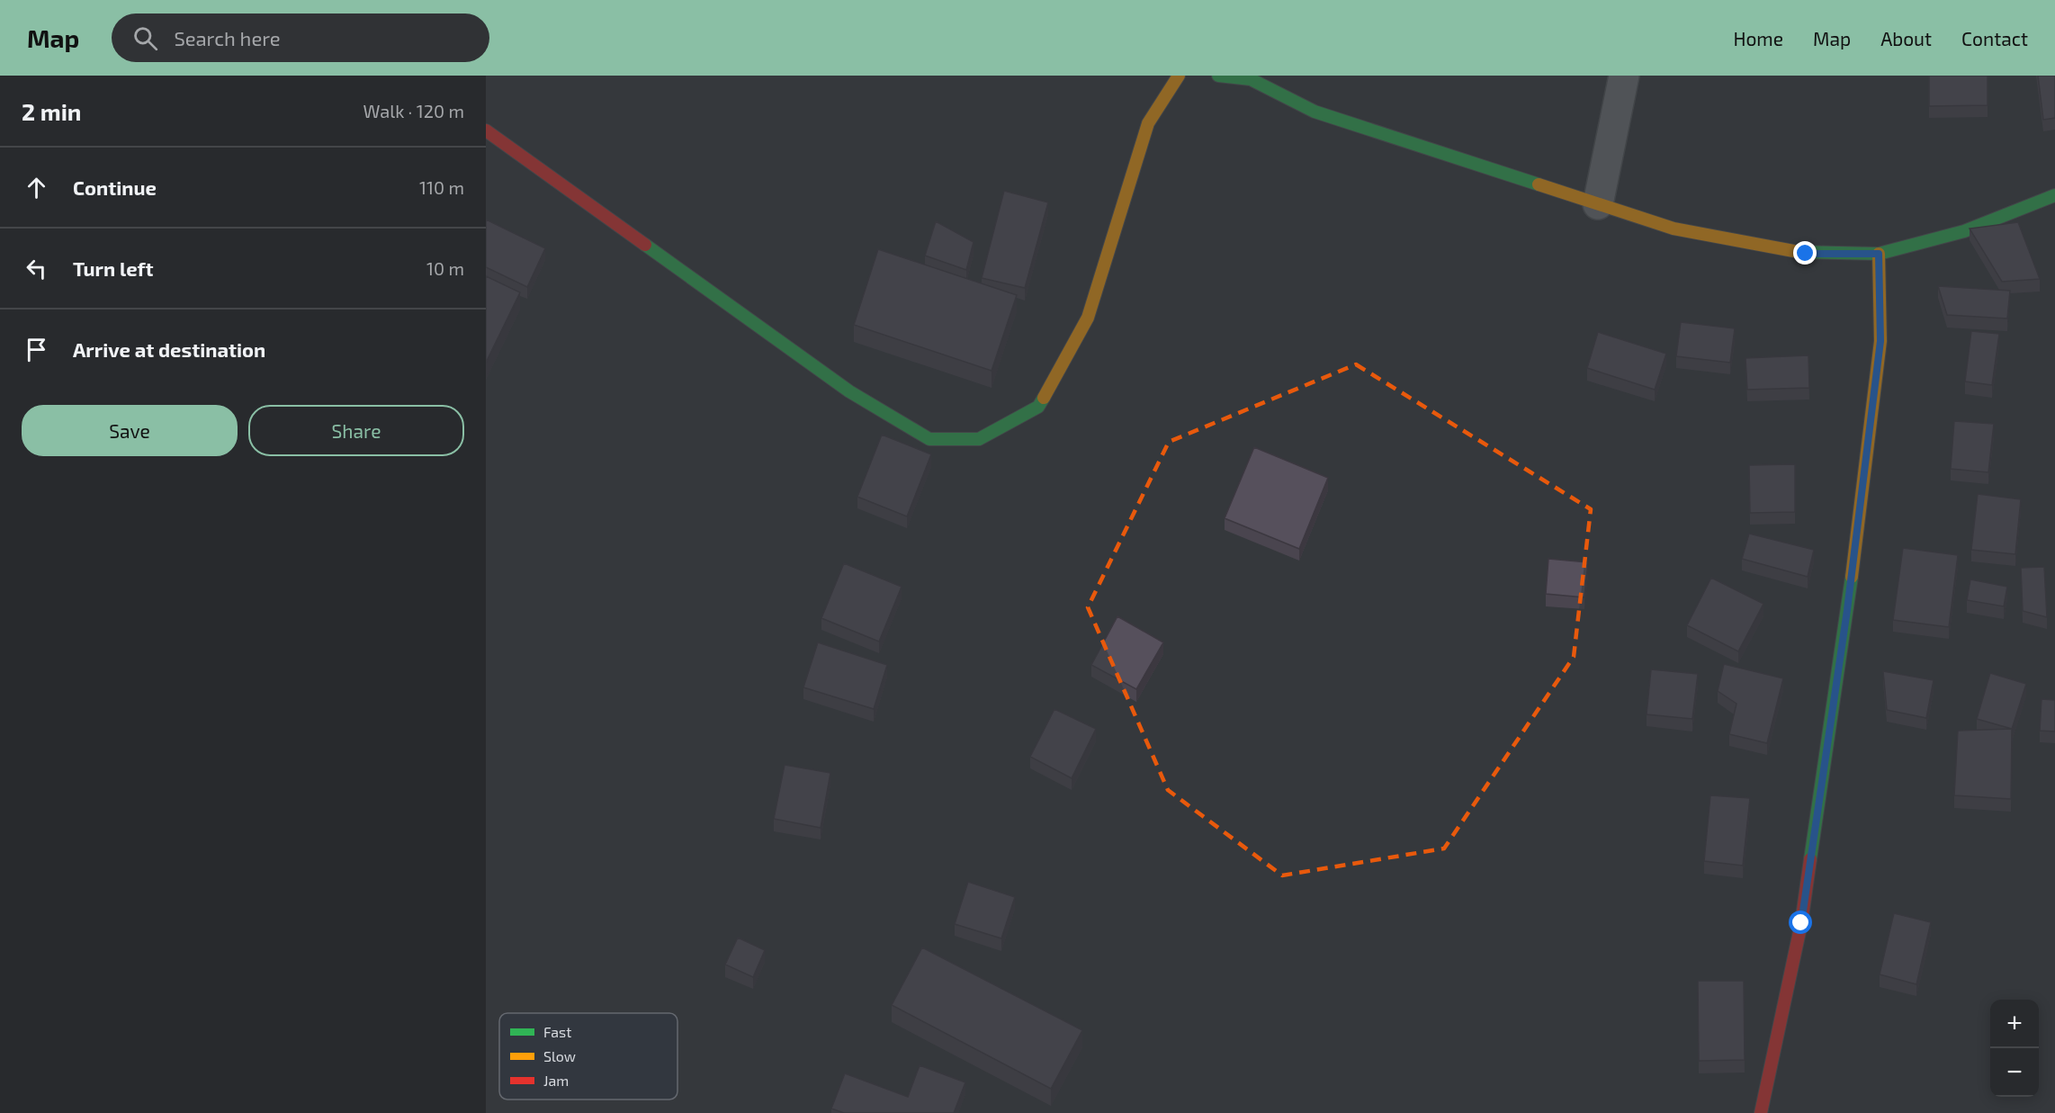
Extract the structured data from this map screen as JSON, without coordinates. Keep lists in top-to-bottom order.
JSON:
{
  "legend": ["Fast", "Slow", "Jam"],
  "page": {
    "header": "Map",
    "search": "Search here",
    "nav": [
      "Home",
      "Map",
      "About",
      "Contact"
    ],
    "heading": ["2 min", "Walk · 120 m"],
    "list": [
      ["Continue", "110 m"],
      ["Turn left", "10 m"],
      "Arrive at destination"
    ],
    "buttons": ["Save", "Share"],
    "map_buttons": ["+", "−"]
  }
}
